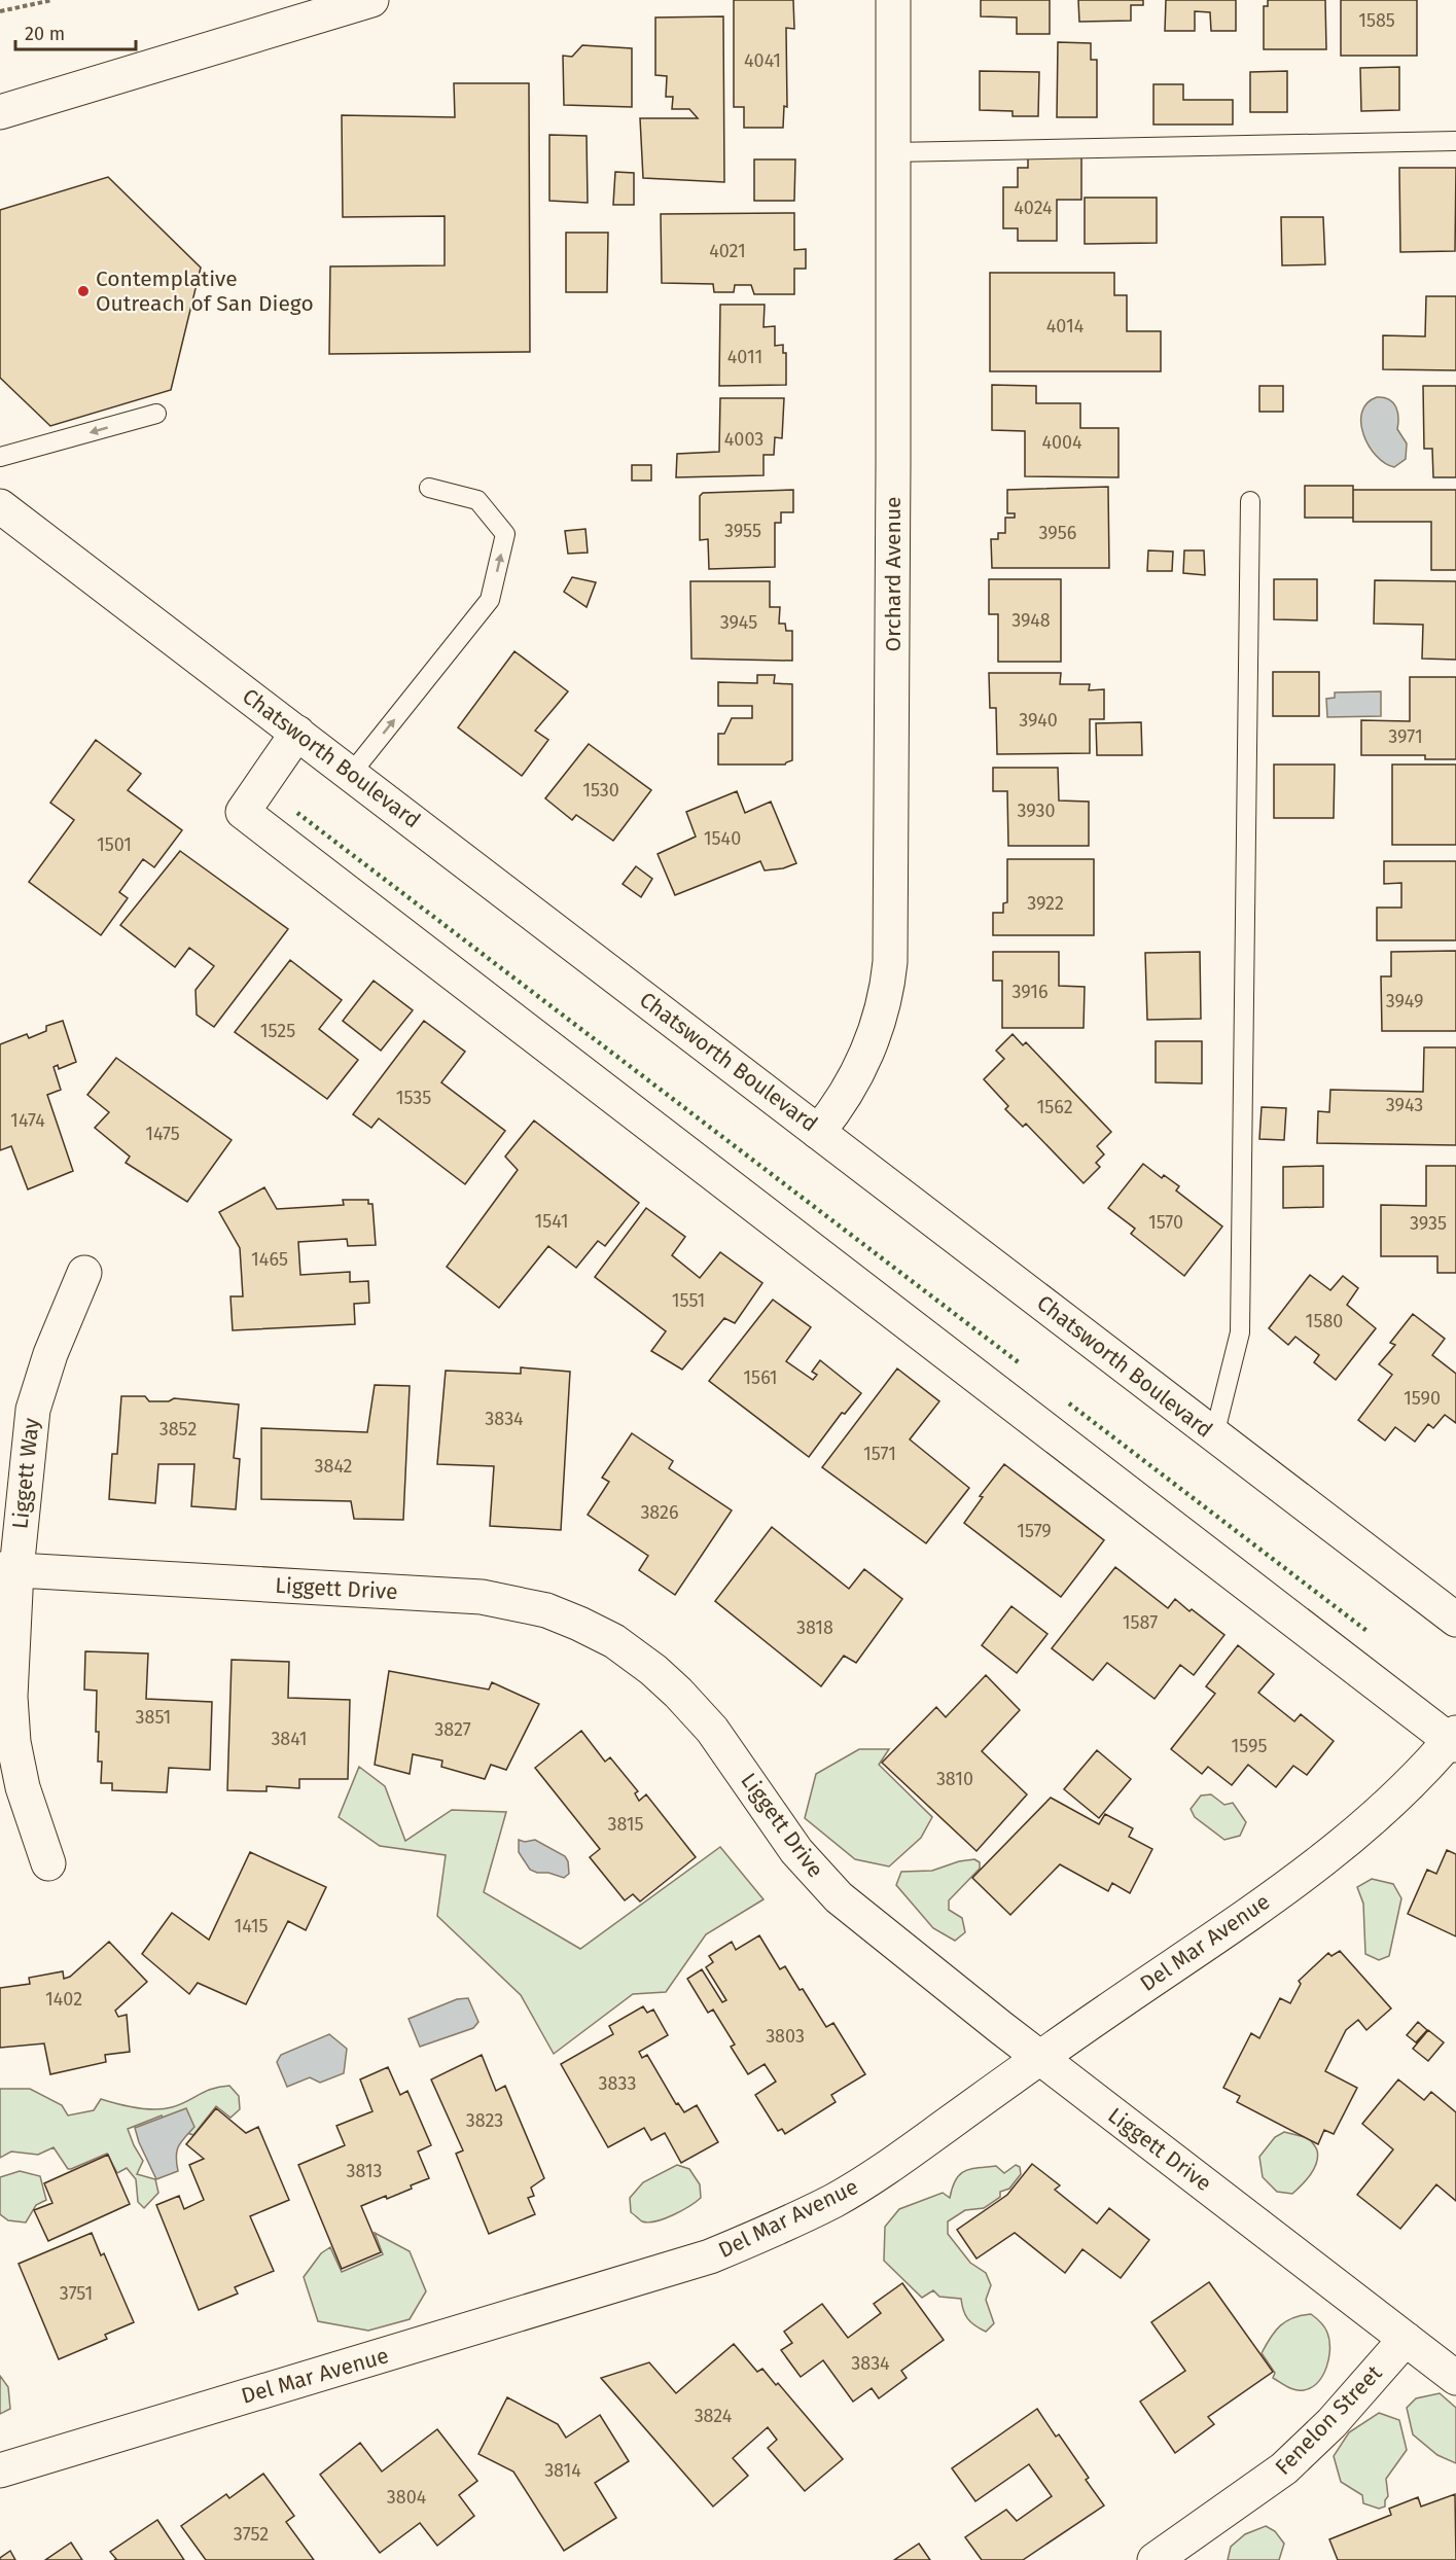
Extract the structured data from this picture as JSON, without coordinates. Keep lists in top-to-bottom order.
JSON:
{
  "streets": {
    "street": [
      "Orchard Avenue",
      "Chatsworth Boulevard",
      "Liggett Way",
      "Liggett Drive",
      "Del Mar Avenue",
      "Fenelon Street"
    ]
  },
  "crossings": [
    ["Orchard Avenue", "Chatsworth Boulevard"],
    ["Liggett Way", "Liggett Drive"],
    ["Liggett Drive", "Del Mar Avenue"],
    ["Liggett Drive", "Fenelon Street"]
  ],
  "places": ["Contemplative Outreach of San Diego"],
  "house_numbers": [
    "1585",
    "4041",
    "4024",
    "4021",
    "4014",
    "4011",
    "4003",
    "4004",
    "3955",
    "3956",
    "3948",
    "3945",
    "3940",
    "3971",
    "1530",
    "3930",
    "1540",
    "1501",
    "3922",
    "3916",
    "3949",
    "1525",
    "1535",
    "3943",
    "1562",
    "1474",
    "1475",
    "1541",
    "1570",
    "3935",
    "1465",
    "1551",
    "1580",
    "1561",
    "1590",
    "3834",
    "3852",
    "1571",
    "3842",
    "3826",
    "1579",
    "1587",
    "3818",
    "3851",
    "3827",
    "3841",
    "1595",
    "3810",
    "3815",
    "1415",
    "1402",
    "3803",
    "3833",
    "3823",
    "3813",
    "3751",
    "3834",
    "3824",
    "3814",
    "3804",
    "3752"
  ],
  "scale_bar": "20 m"
}
